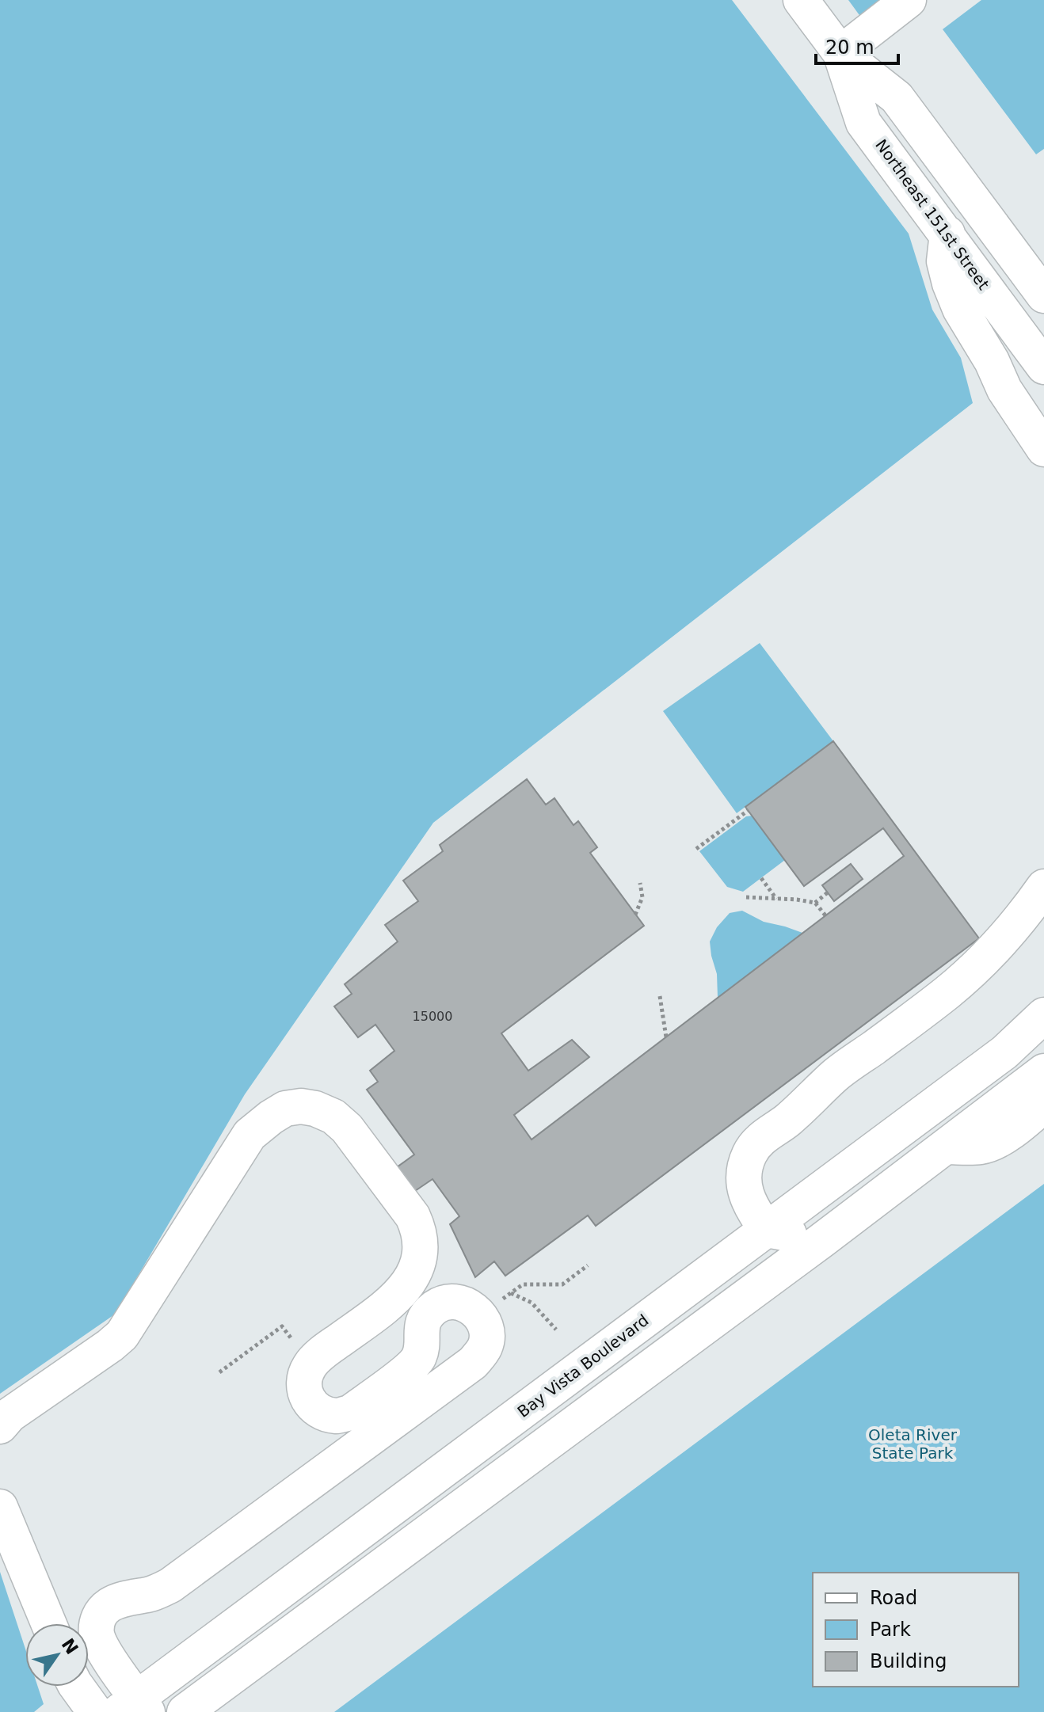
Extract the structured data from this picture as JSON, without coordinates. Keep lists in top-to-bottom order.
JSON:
{
  "streets": {
    "street": ["Northeast 151st Street", "Bay Vista Boulevard"]
  },
  "parks": ["Oleta River State Park"],
  "house_numbers": ["15000"],
  "legend": ["Road", "Park", "Building"],
  "scale_bar": "20 m",
  "north": "top right"
}
